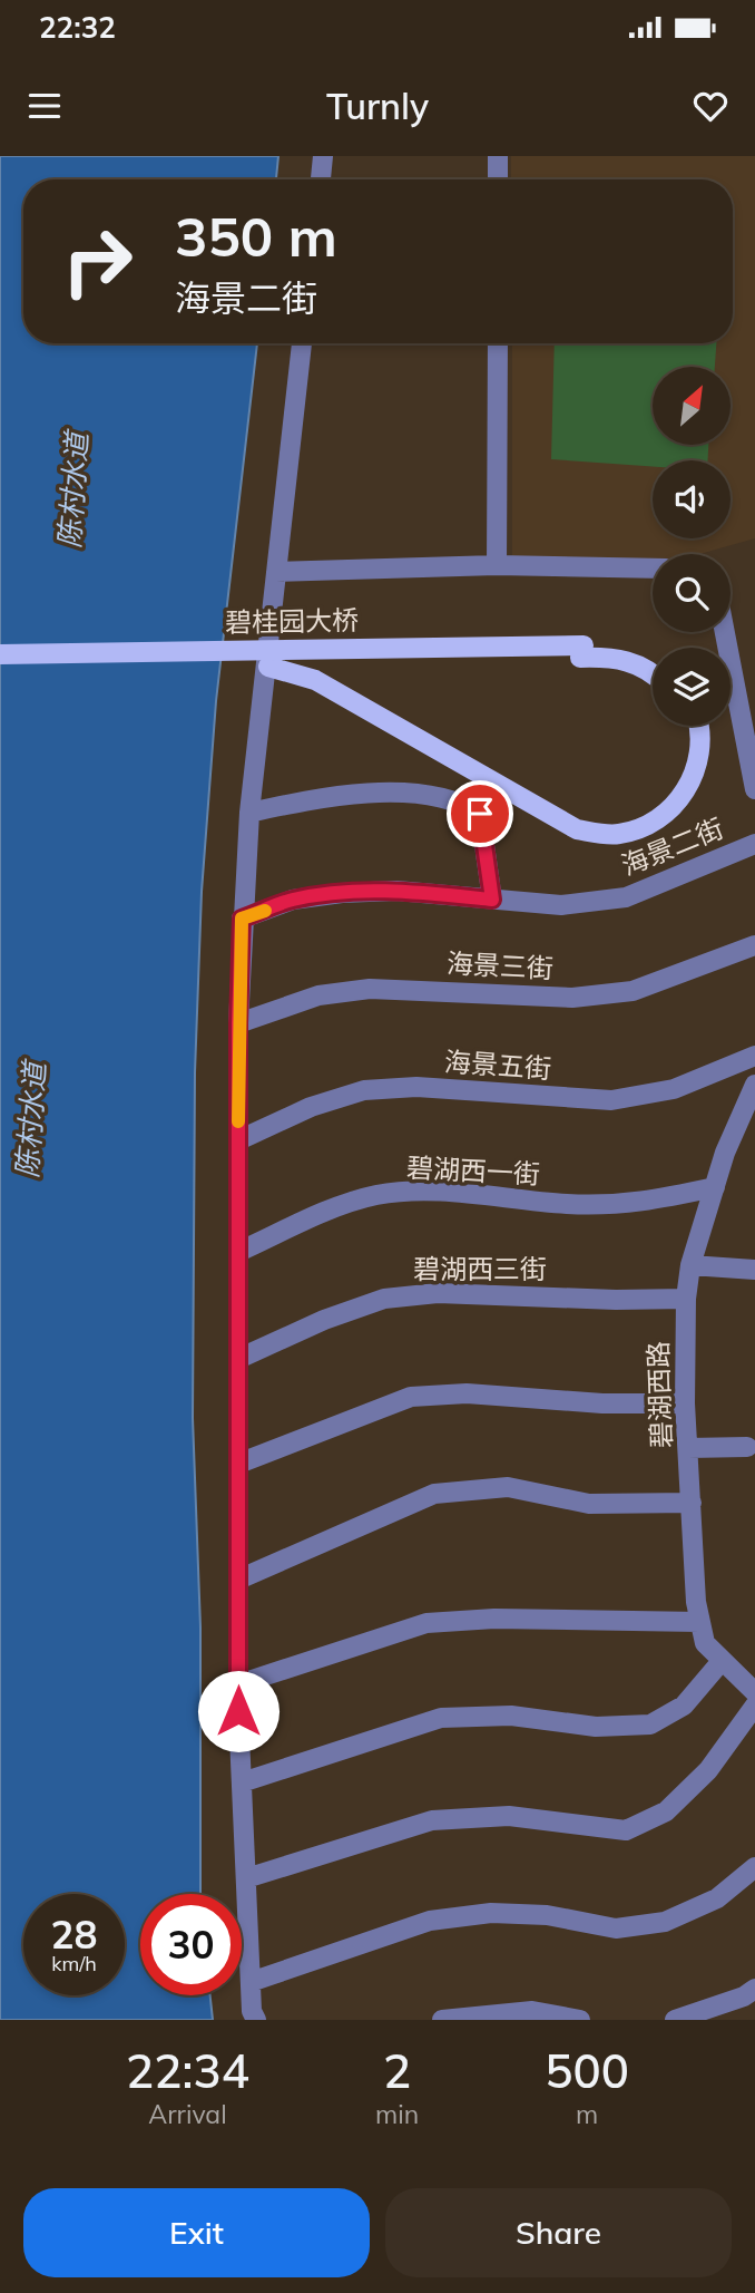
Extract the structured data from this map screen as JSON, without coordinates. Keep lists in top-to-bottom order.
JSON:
{
  "streets": {
    "main road": ["碧桂园大桥"],
    "street": [
      "海景二街",
      "海景三街",
      "海景五街",
      "碧湖西一街",
      "碧湖西三街",
      "碧湖西路"
    ]
  },
  "crossings": [
    ["碧湖西一街", "碧湖西路"],
    ["碧湖西三街", "碧湖西路"]
  ],
  "water": ["陈村水道"],
  "north": "top right",
  "page": {
    "status": "22:32",
    "header": "Turnly",
    "turn": ["350 m", "海景二街"],
    "speed": "28 km/h",
    "limit": "30",
    "eta": [
      "22:34",
      "Arrival",
      "2",
      "min",
      "500",
      "m"
    ],
    "buttons": ["Exit", "Share"]
  }
}
